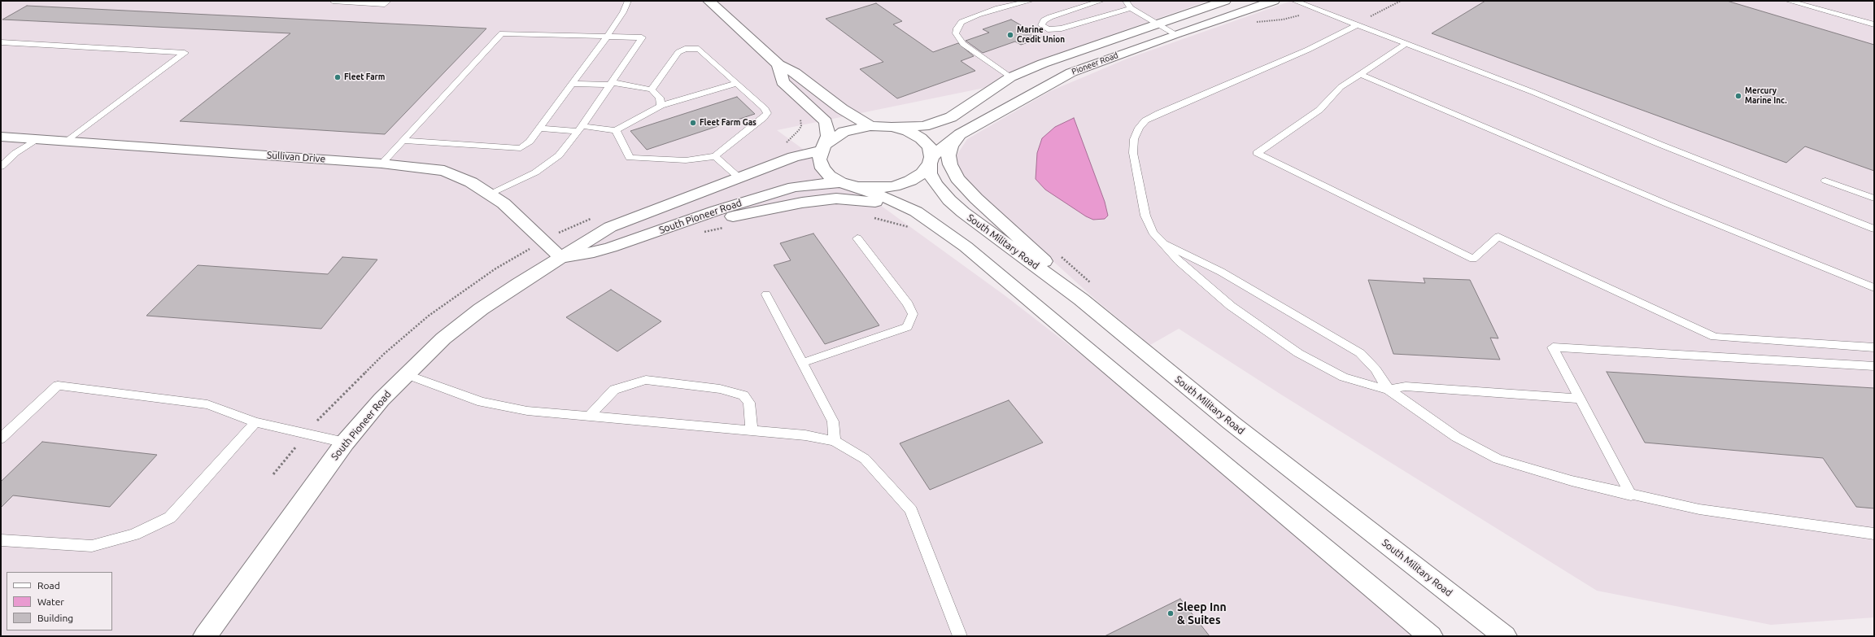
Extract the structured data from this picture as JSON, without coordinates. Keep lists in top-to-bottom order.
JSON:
{
  "streets": {
    "main road": [
      "Pioneer Road",
      "Sullivan Drive",
      "South Pioneer Road",
      "South Military Road"
    ]
  },
  "crossings": [
    ["Pioneer Road", "South Pioneer Road"],
    ["Pioneer Road", "South Military Road"],
    ["Sullivan Drive", "South Pioneer Road"],
    ["South Pioneer Road", "South Military Road"]
  ],
  "places": [
    "Marine Credit Union",
    "Fleet Farm",
    "Mercury Marine Inc.",
    "Fleet Farm Gas",
    "Sleep Inn & Suites"
  ],
  "legend": ["Road", "Water", "Building"]
}
